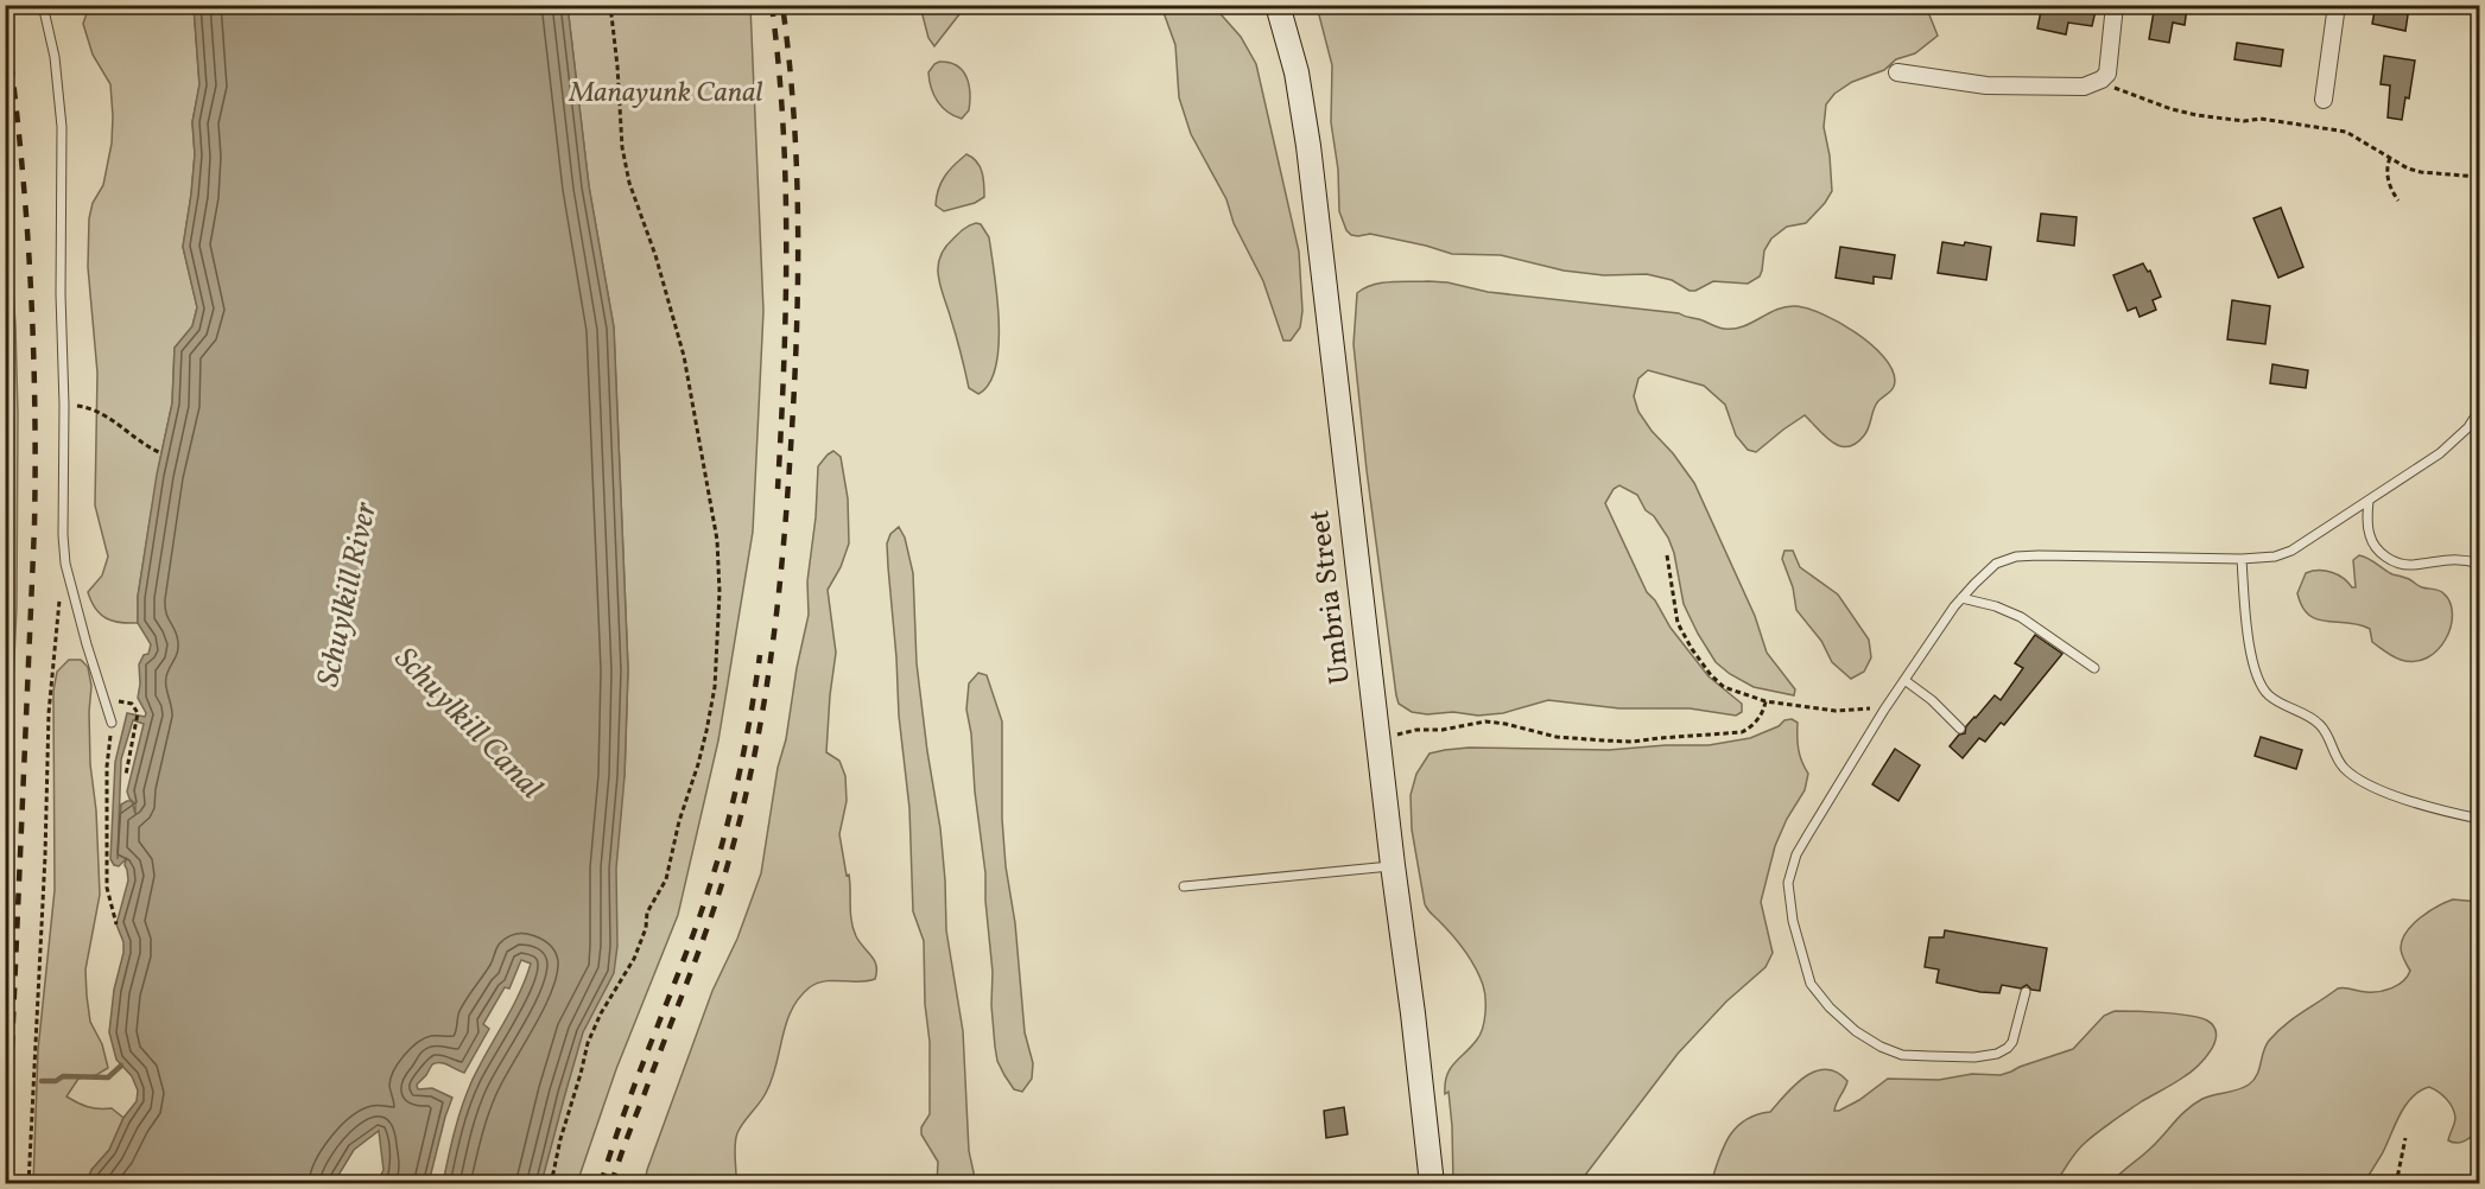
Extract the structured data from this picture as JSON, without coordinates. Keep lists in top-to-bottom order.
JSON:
{
  "streets": {
    "main road": ["Umbria Street"]
  },
  "water": ["Schuylkill River", "Schuylkill Canal"],
  "parks": ["Manayunk Canal"]
}
